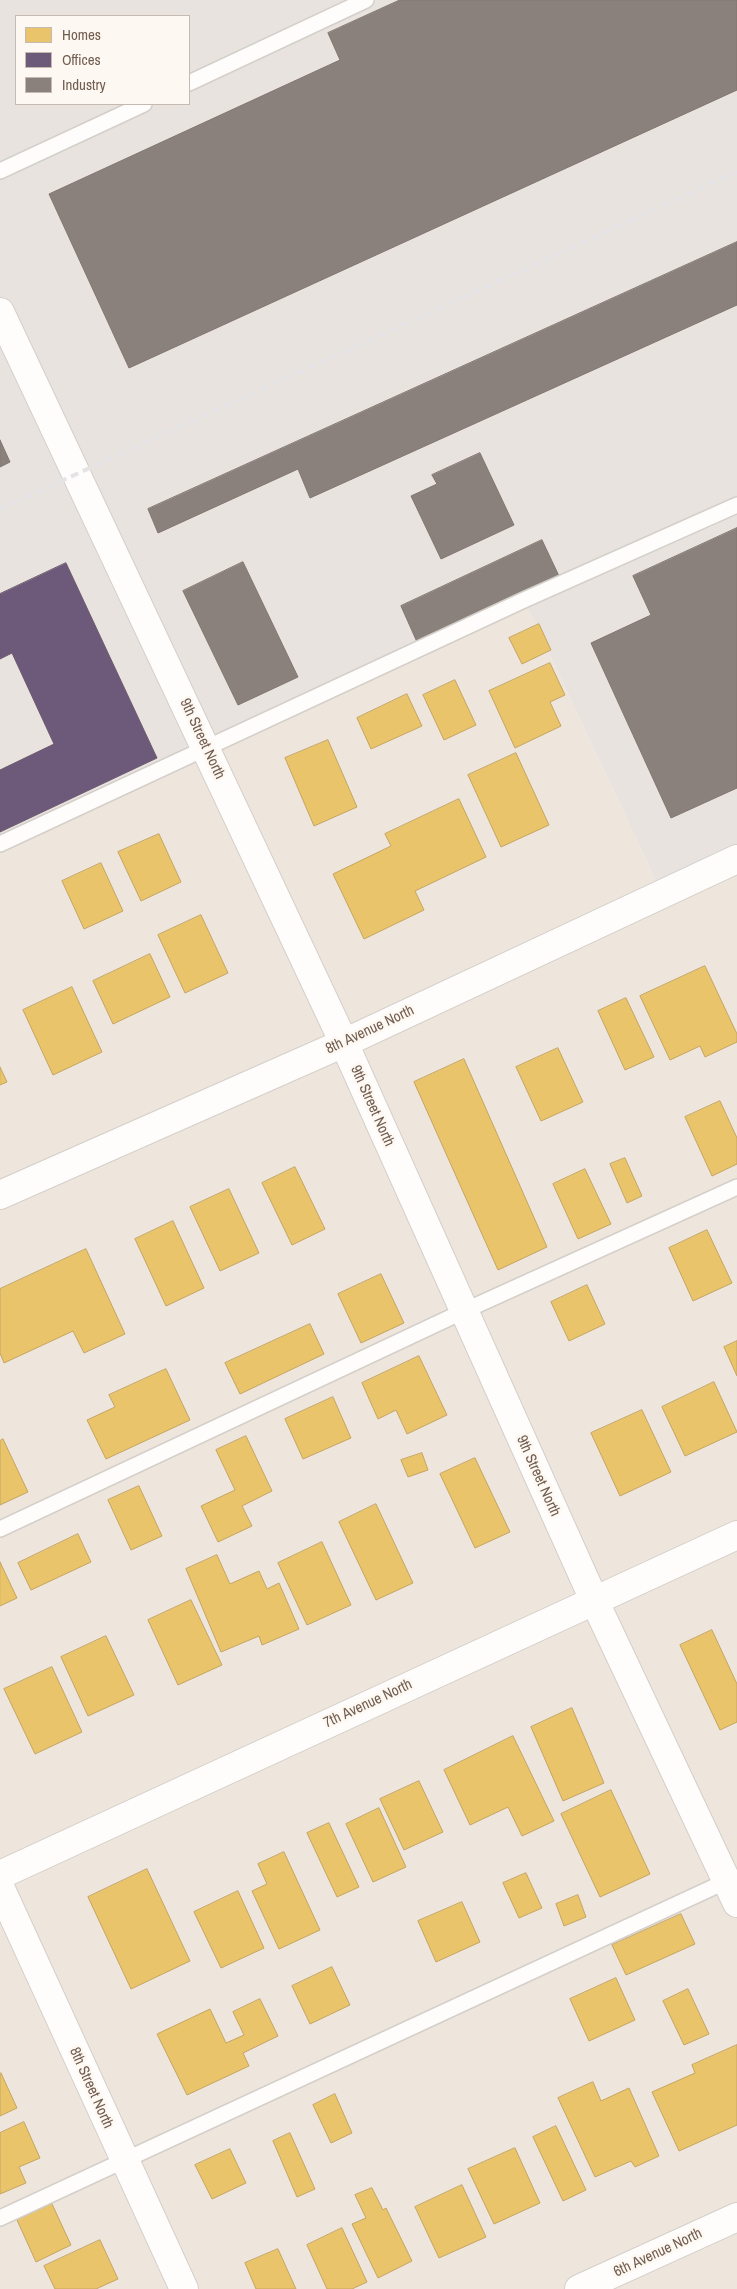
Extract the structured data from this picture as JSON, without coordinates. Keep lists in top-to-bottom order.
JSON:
{
  "streets": {
    "street": [
      "9th Street North",
      "8th Avenue North",
      "7th Avenue North",
      "8th Street North",
      "6th Avenue North"
    ]
  },
  "crossings": [
    ["9th Street North", "8th Avenue North"],
    ["9th Street North", "7th Avenue North"]
  ],
  "legend": ["Homes", "Offices", "Industry"]
}
